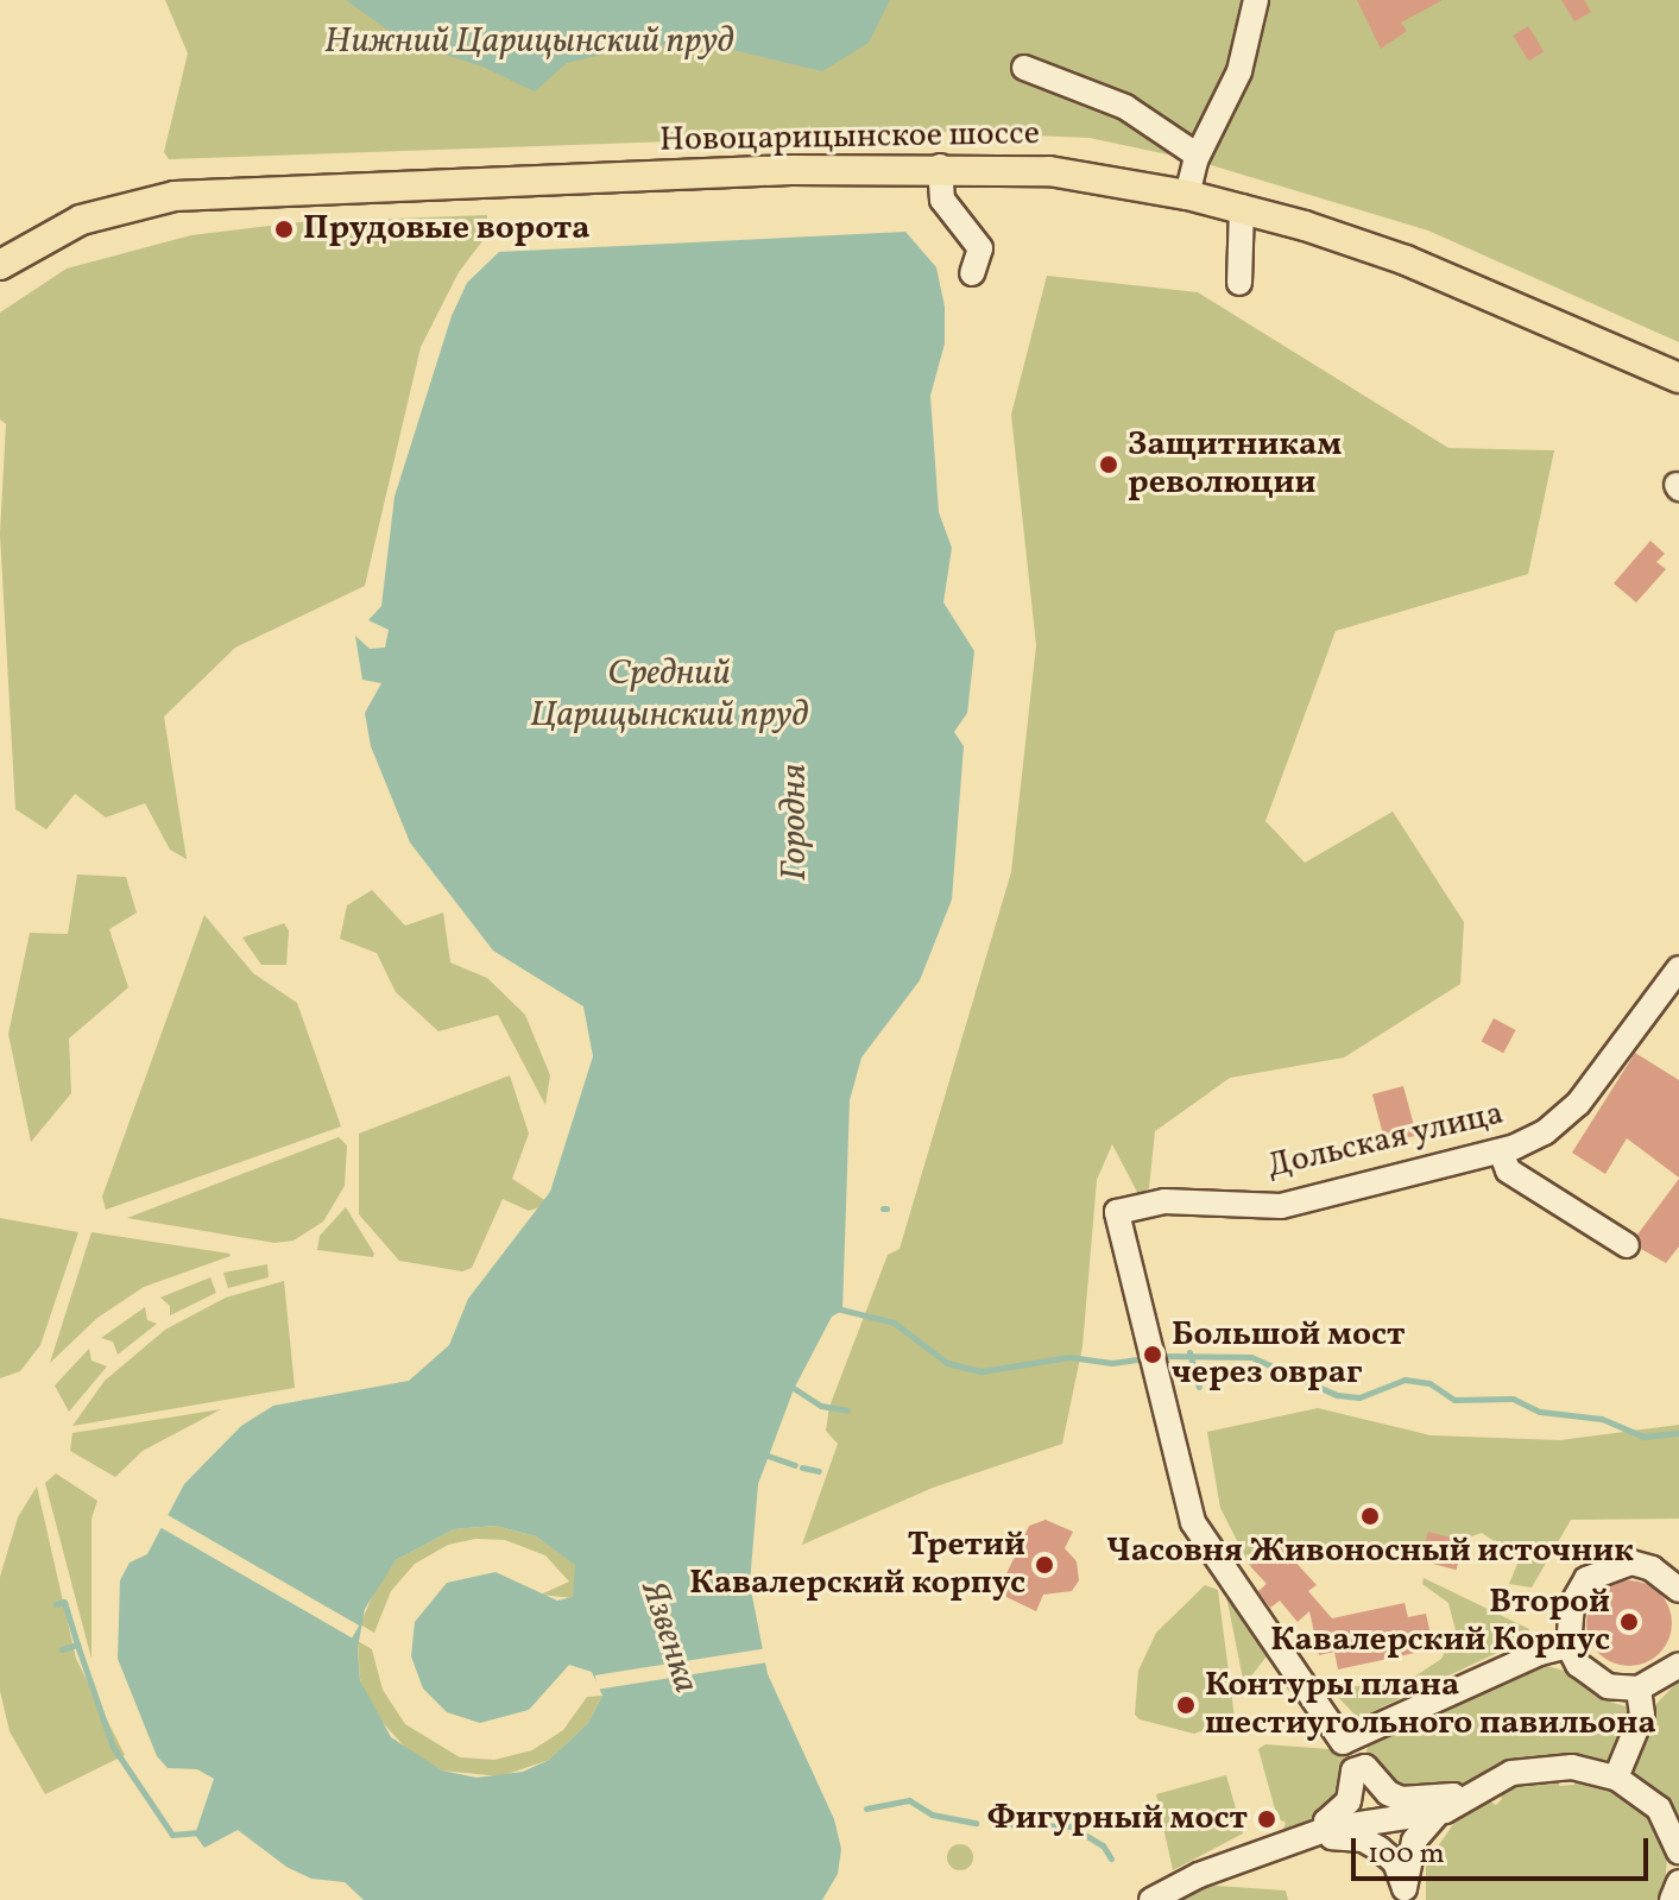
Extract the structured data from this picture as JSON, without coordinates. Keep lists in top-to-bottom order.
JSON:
{
  "streets": {
    "main road": ["Новоцарицынское шоссе"],
    "street": ["Дольская улица"]
  },
  "water": [
    "Нижний Царицынский пруд",
    "Средний Царицынский пруд",
    "Городня",
    "Язвенка"
  ],
  "places": [
    "Прудовые ворота",
    "Защитникам революции",
    "Большой мост через овраг",
    "Часовня Живоносный источник",
    "Третий Кавалерский корпус",
    "Второй Кавалерский Корпус",
    "Контуры плана шестиугольного павильона",
    "Фигурный мост"
  ],
  "scale_bar": "100 m"
}
